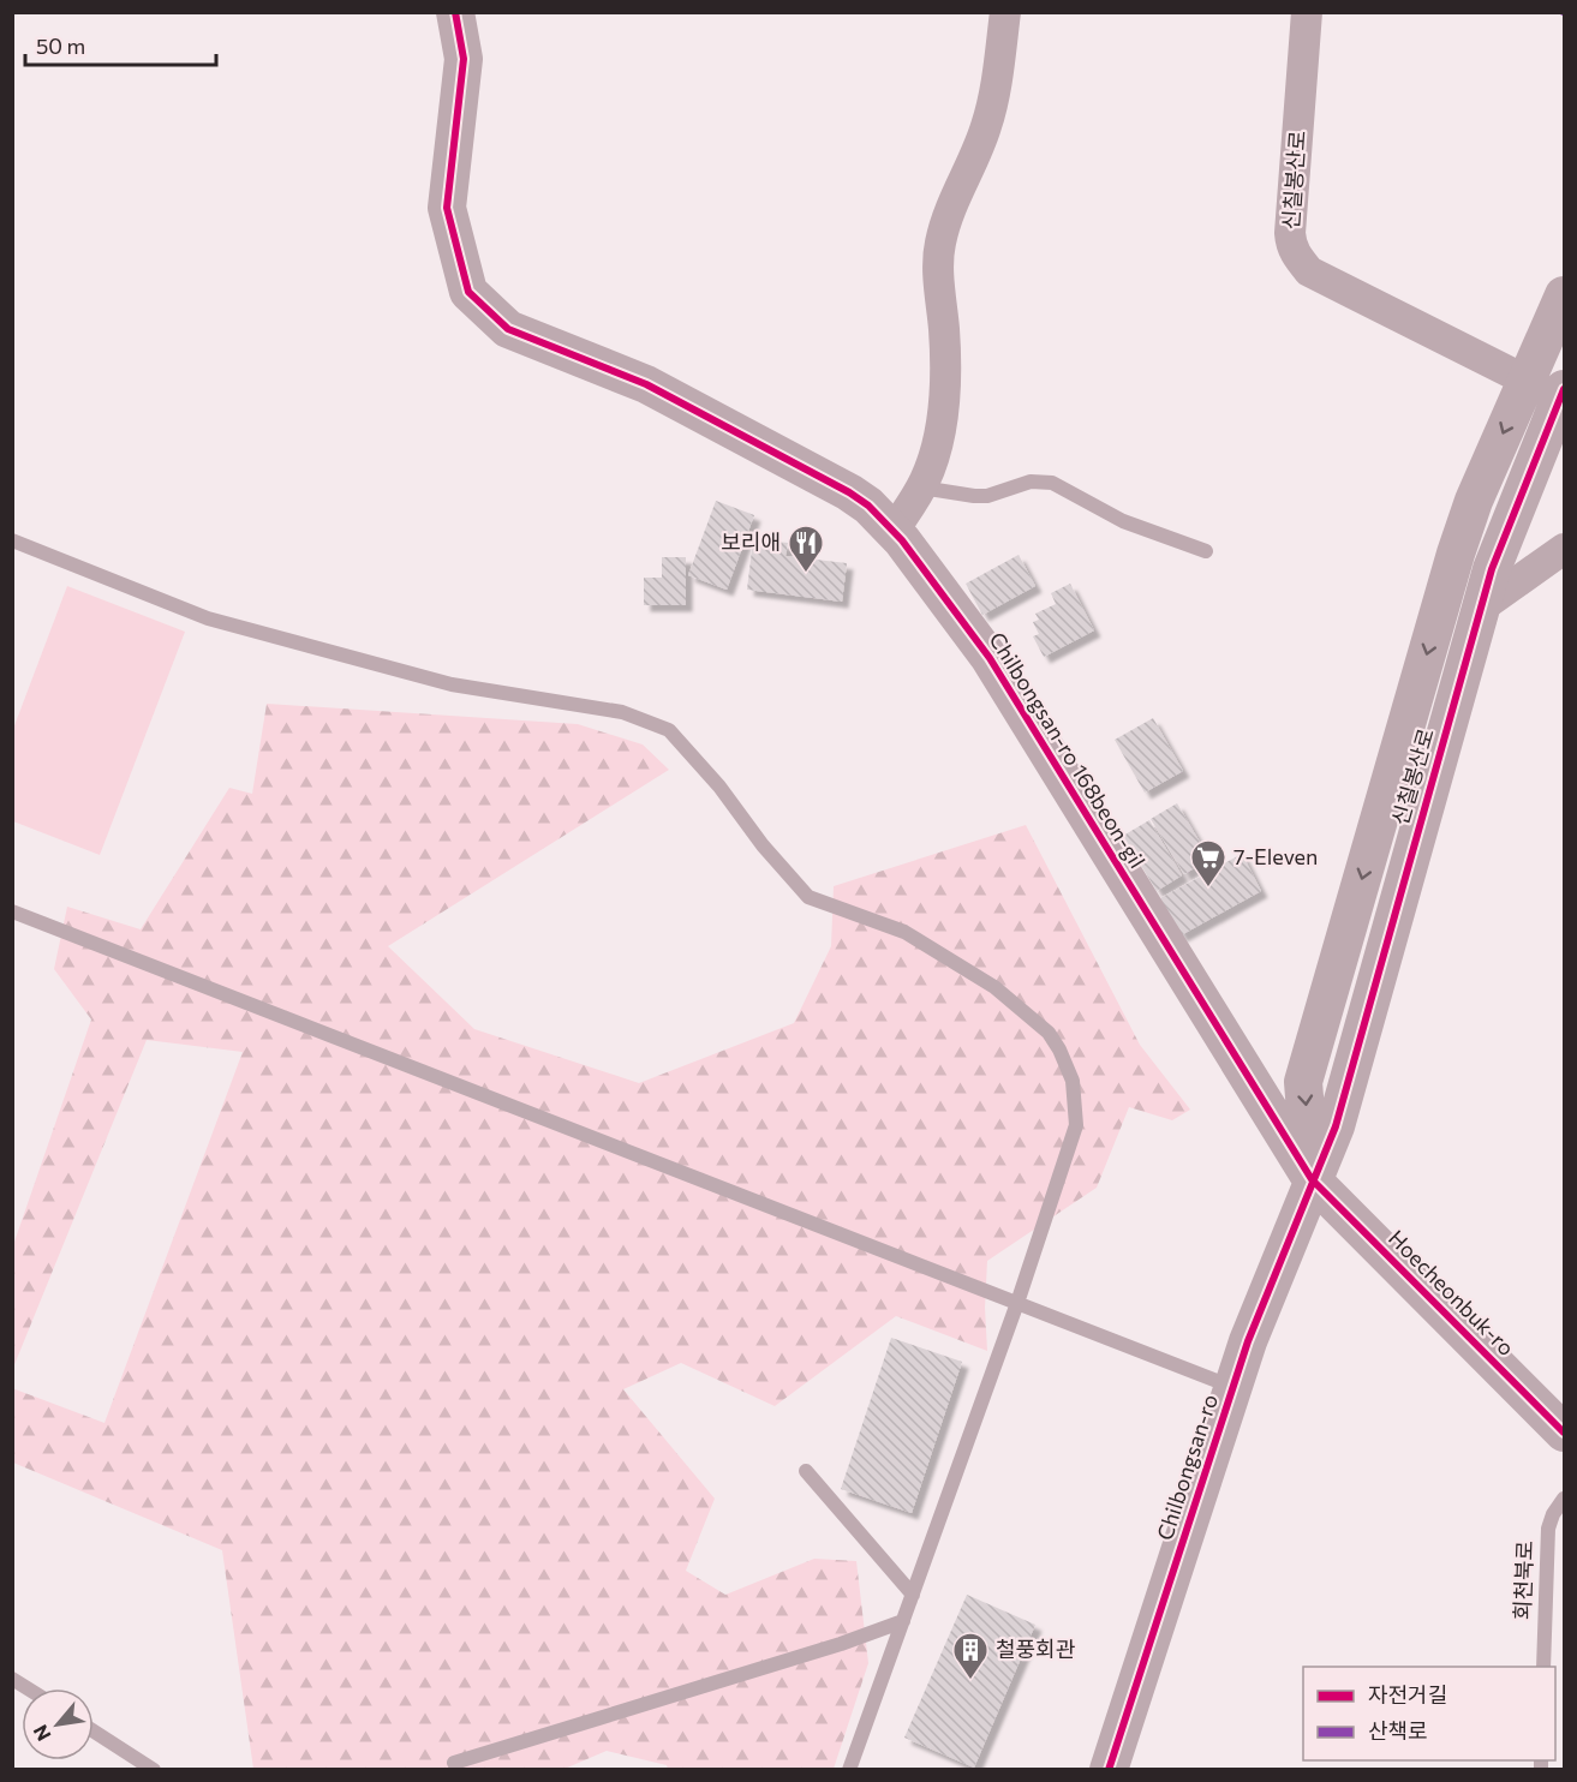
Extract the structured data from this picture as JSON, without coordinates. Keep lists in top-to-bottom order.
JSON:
{
  "streets": {
    "street": [
      "신칠봉산로",
      "Chilbongsan-ro 168beon-gil",
      "Hoecheonbuk-ro",
      "Chilbongsan-ro"
    ],
    "lane": ["회천북로"]
  },
  "crossings": [
    ["신칠봉산로", "Chilbongsan-ro 168beon-gil"],
    ["신칠봉산로", "Hoecheonbuk-ro"],
    ["신칠봉산로", "Chilbongsan-ro"],
    ["Chilbongsan-ro 168beon-gil", "Hoecheonbuk-ro"],
    ["Chilbongsan-ro 168beon-gil", "Chilbongsan-ro"],
    ["Hoecheonbuk-ro", "Chilbongsan-ro"]
  ],
  "places": {
    "restaurant": ["보리애"],
    "supermarket": ["7-Eleven"],
    "building": ["철풍회관"]
  },
  "legend": ["자전거길", "산책로"],
  "scale_bar": "50 m",
  "north": "bottom left"
}
